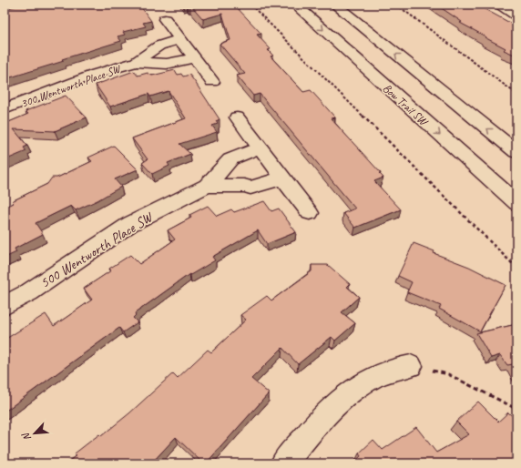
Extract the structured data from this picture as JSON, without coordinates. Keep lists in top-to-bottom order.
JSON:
{
  "streets": {
    "main road": ["Bow Trail SW"],
    "street": ["300 Wentworth Place SW", "500 Wentworth Place SW"]
  },
  "north": "bottom left"
}
